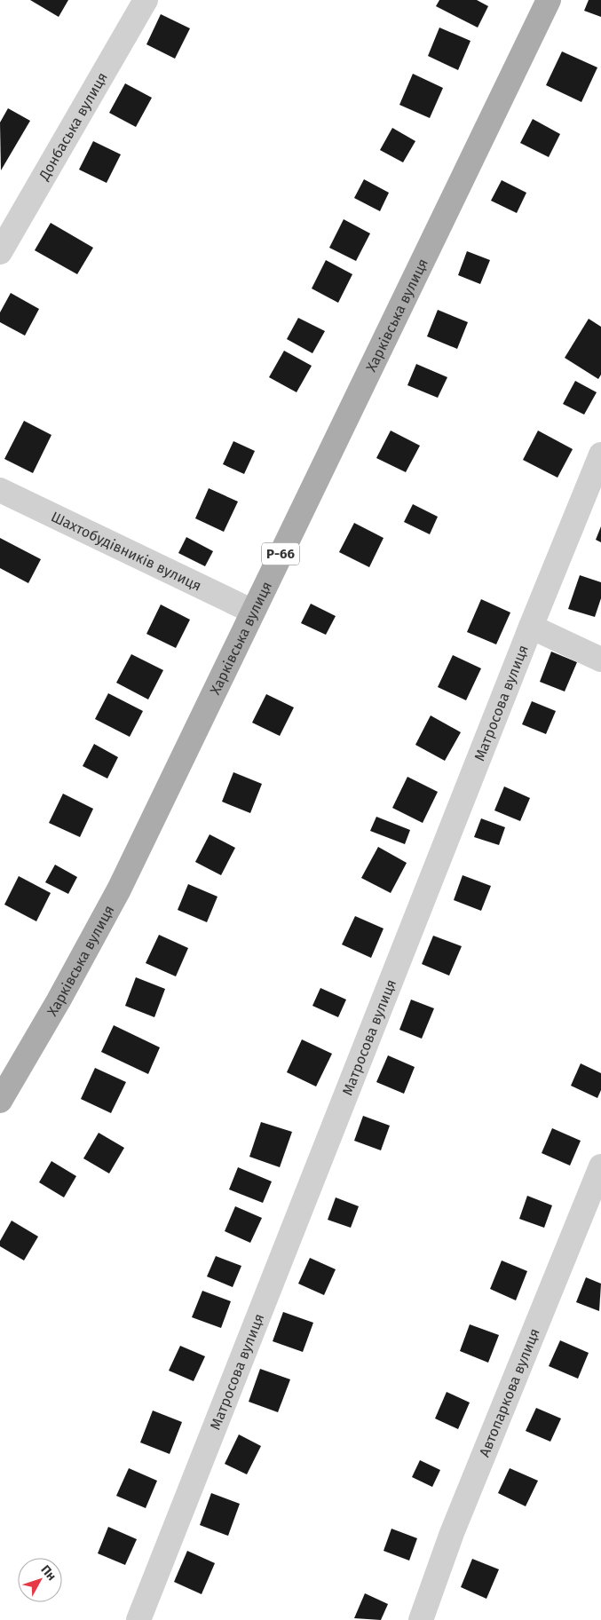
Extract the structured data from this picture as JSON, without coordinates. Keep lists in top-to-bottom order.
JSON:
{
  "streets": {
    "main road": ["Харківська вулиця", "Р-66"],
    "street": [
      "Донбаська вулиця",
      "Шахтобудівників вулиця",
      "Матросова вулиця",
      "Автопаркова вулиця"
    ]
  },
  "crossings": [
    ["Харківська вулиця", "Шахтобудівників вулиця"]
  ],
  "north": "top right"
}
